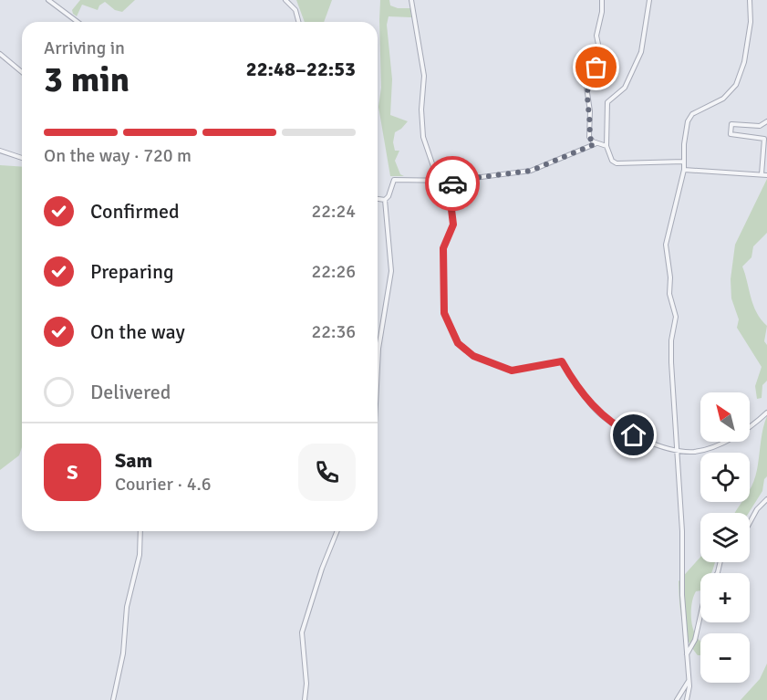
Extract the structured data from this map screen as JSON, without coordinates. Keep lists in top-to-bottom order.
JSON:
{
  "north": "top left",
  "page": {
    "heading": ["3 min", "Arriving in", "22:48–22:53"],
    "panel": ["Sam", "Courier · 4.6"],
    "bar": "On the way · 720 m",
    "list": [
      ["Confirmed", "22:24"],
      ["Preparing", "22:26"],
      ["On the way", "22:36"],
      "Delivered"
    ],
    "map_buttons": ["+", "−"],
    "round": "S"
  }
}
